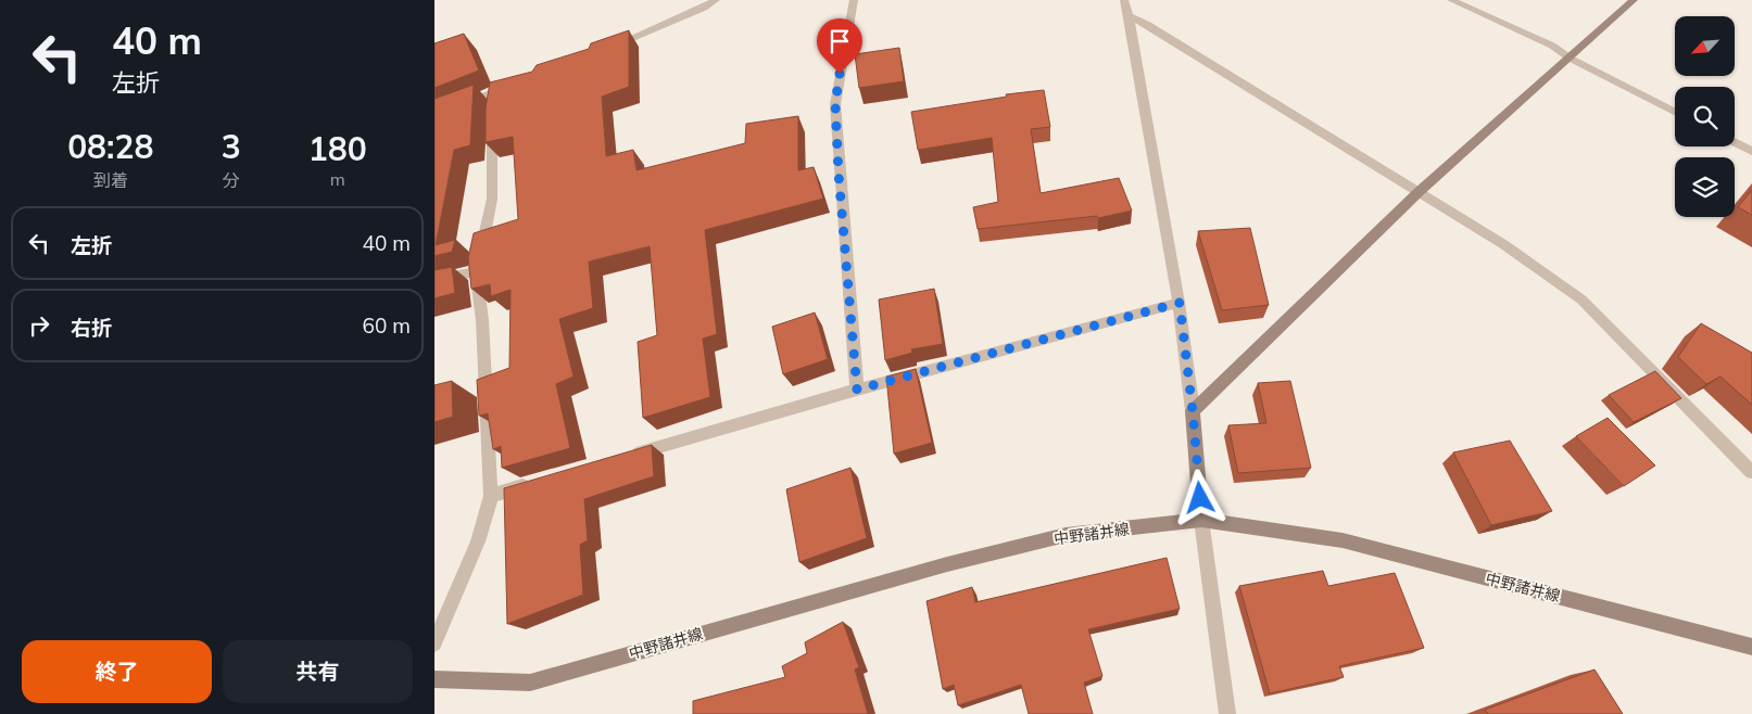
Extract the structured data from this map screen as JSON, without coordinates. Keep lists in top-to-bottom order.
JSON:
{
  "streets": {
    "main road": ["中野諸井線"]
  },
  "north": "bottom left",
  "page": {
    "turn": ["40 m", "左折"],
    "eta": [
      "08:28",
      "到着",
      "3",
      "分",
      "180",
      "m"
    ],
    "list": [
      {
        "name": "左折",
        "value": "40 m"
      },
      {
        "name": "右折",
        "value": "60 m"
      }
    ],
    "buttons": ["終了", "共有"]
  }
}
